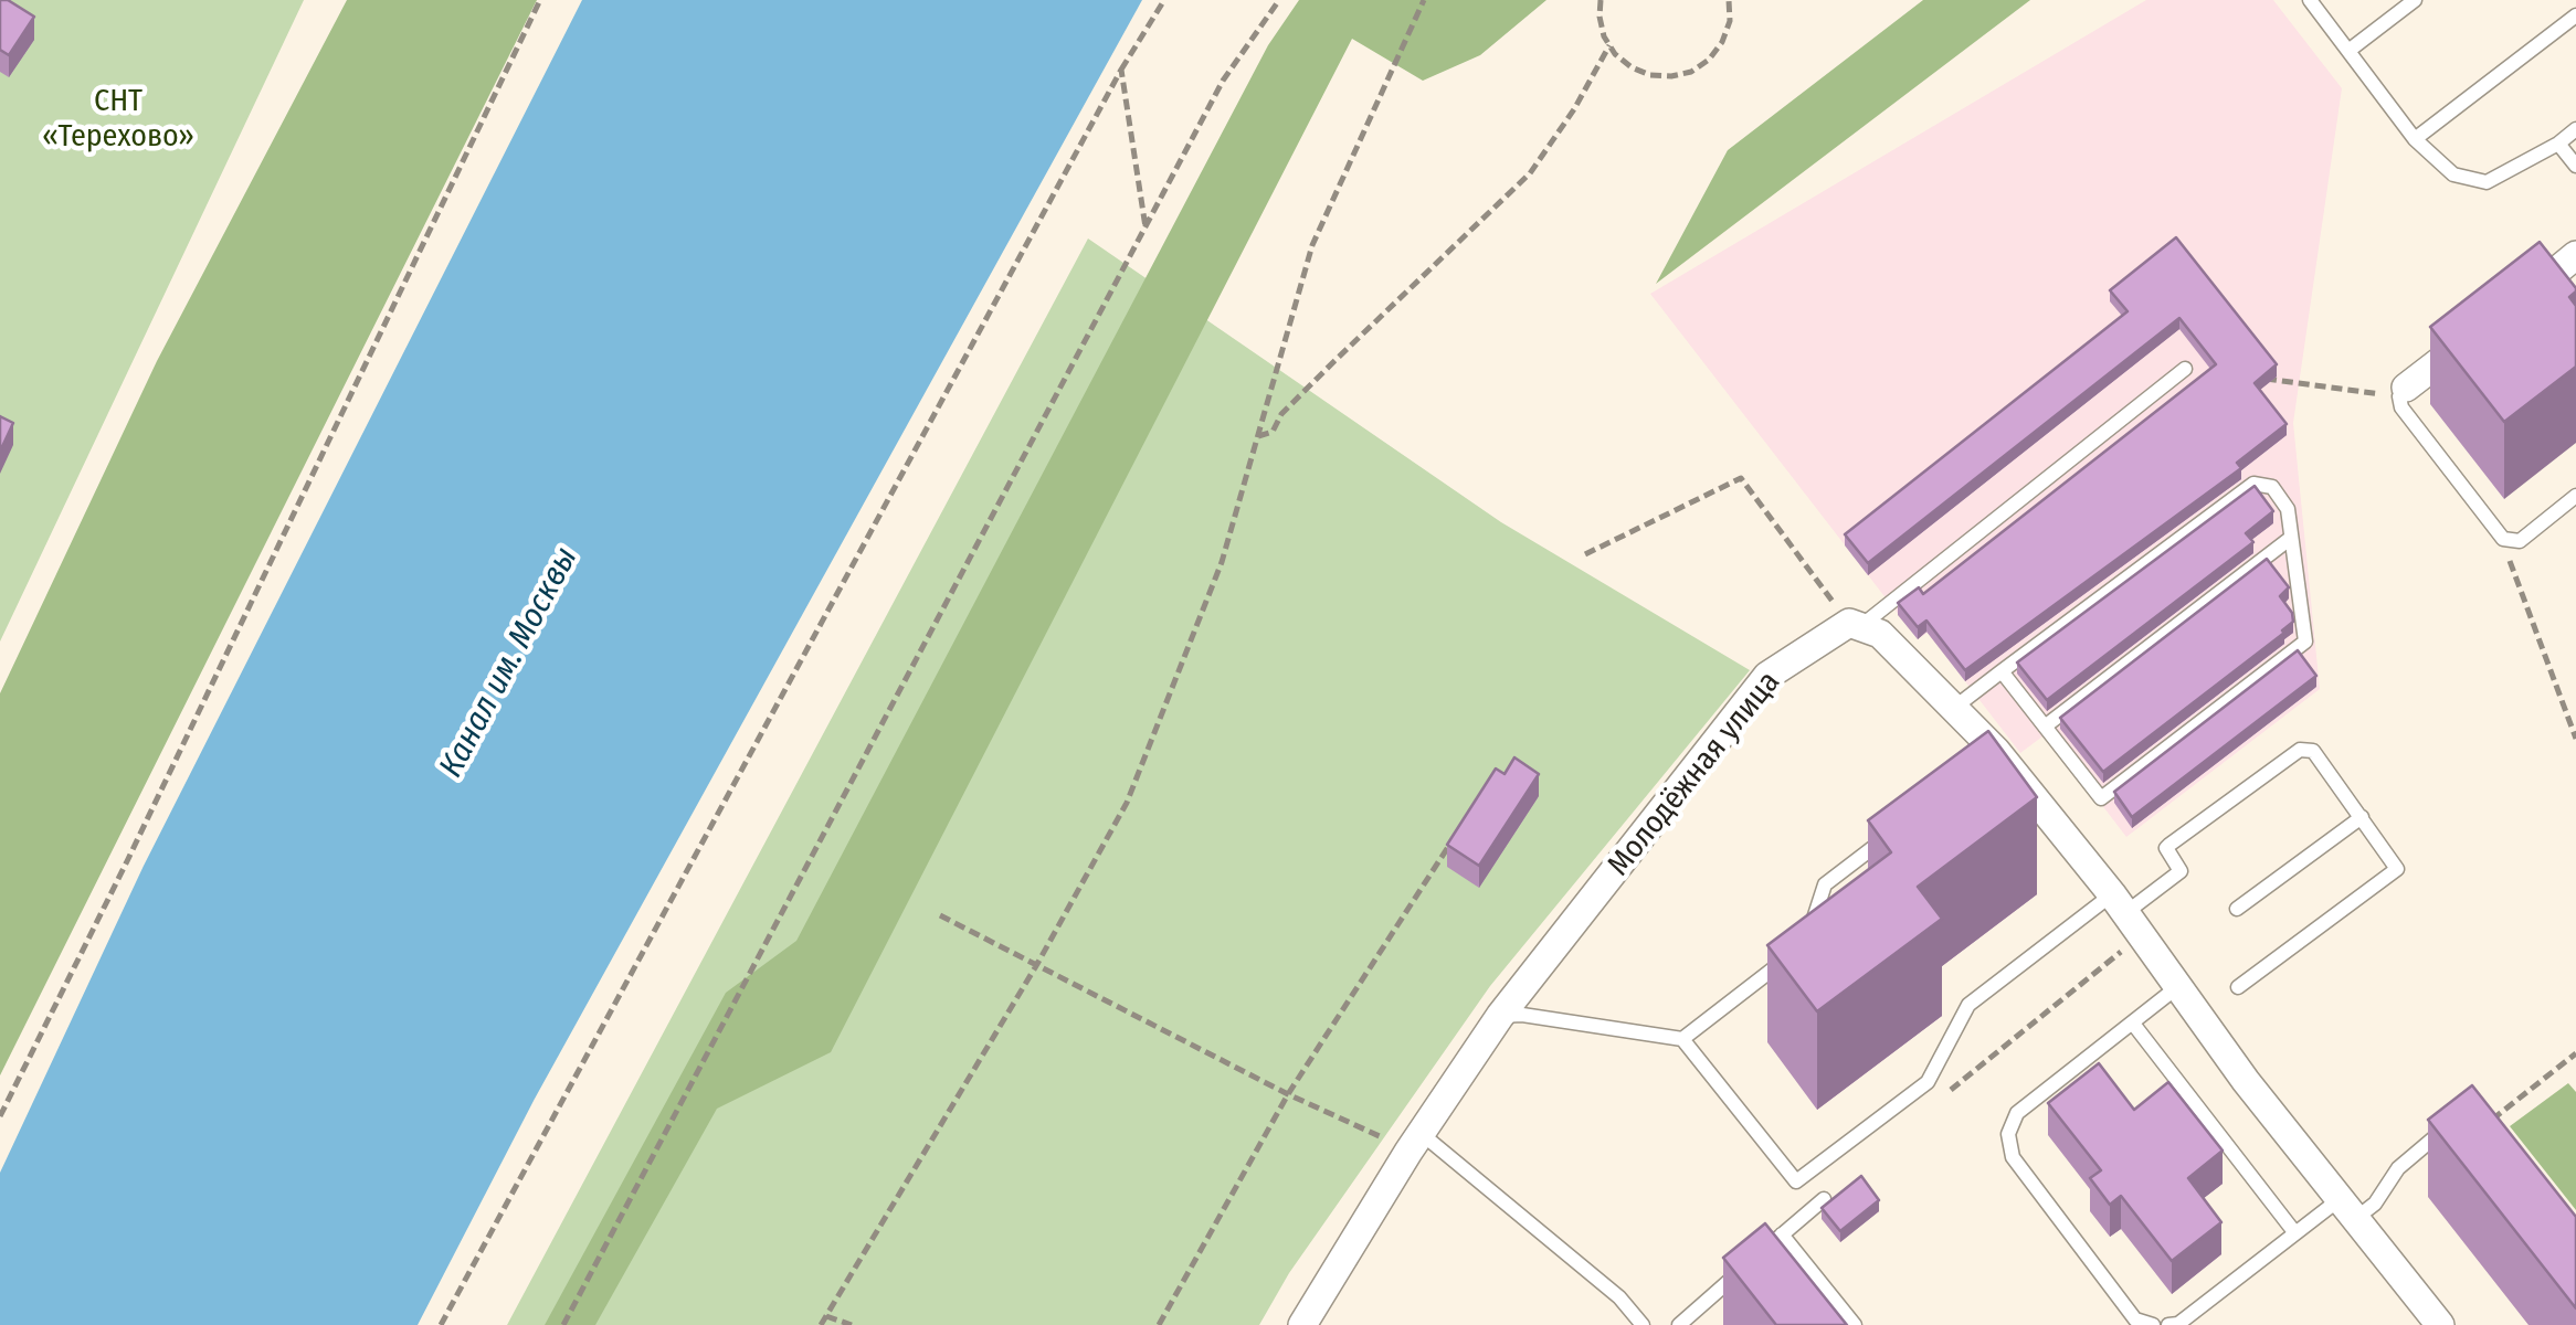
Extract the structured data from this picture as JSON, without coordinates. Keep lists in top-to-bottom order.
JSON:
{
  "streets": {
    "street": ["Молодёжная улица"]
  },
  "water": ["Канал им. Москвы"],
  "parks": ["СНТ «Терехово»"]
}
